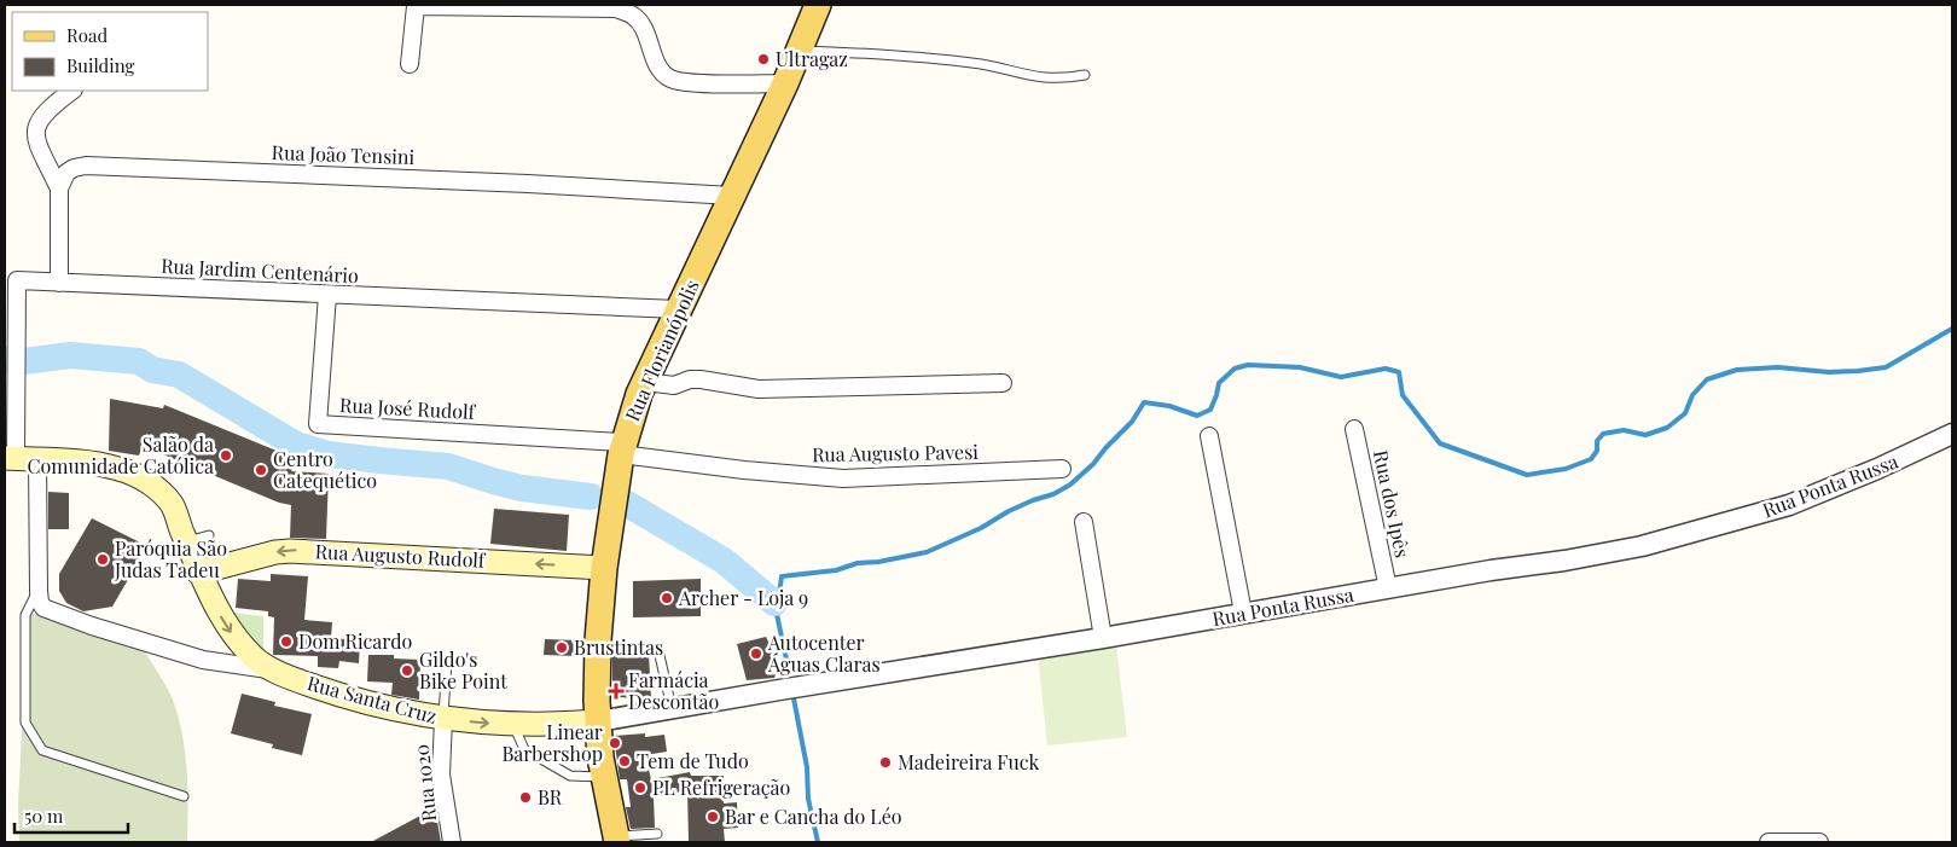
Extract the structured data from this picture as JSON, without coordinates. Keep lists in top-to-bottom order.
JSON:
{
  "streets": {
    "main road": ["Rua Florianópolis", "Rua Augusto Rudolf", "Rua Santa Cruz"],
    "street": [
      "Rua João Tensini",
      "Rua Jardim Centenário",
      "Rua José Rudolf",
      "Rua Augusto Pavesi",
      "Rua Ponta Russa",
      "Rua dos Ipês",
      "Rua 1020"
    ]
  },
  "crossings": [
    ["Rua João Tensini", "Rua Florianópolis"],
    ["Rua Jardim Centenário", "Rua Florianópolis"],
    ["Rua Jardim Centenário", "Rua José Rudolf"],
    ["Rua Jardim Centenário", "Rua Santa Cruz"],
    ["Rua Florianópolis", "Rua José Rudolf"],
    ["Rua Florianópolis", "Rua Augusto Pavesi"],
    ["Rua Florianópolis", "Rua Ponta Russa"],
    ["Rua Florianópolis", "Rua Augusto Rudolf"],
    ["Rua Florianópolis", "Rua Santa Cruz"],
    ["Rua José Rudolf", "Rua Augusto Pavesi"],
    ["Rua Ponta Russa", "Rua dos Ipês"],
    ["Rua Ponta Russa", "Rua Santa Cruz"],
    ["Rua Augusto Rudolf", "Rua Santa Cruz"],
    ["Rua Santa Cruz", "Rua 1020"]
  ],
  "one_way": ["Rua Augusto Rudolf"],
  "places": {
    "other": [
      "Ultragaz",
      "Salão da Comunidade Católica",
      "Centro Catequético",
      "Paróquia São Judas Tadeu",
      "Archer - Loja 9",
      "Dom Ricardo",
      "Brustintas",
      "Autocenter Águas Claras",
      "Gildo's Bike Point",
      "Linear Barbershop",
      "Tem de Tudo",
      "Madeireira Fuck",
      "PL Refrigeração",
      "BR",
      "Bar e Cancha do Léo"
    ],
    "health": ["Farmácia Descontão"]
  },
  "legend": ["Road", "Building"],
  "scale_bar": "50 m"
}
